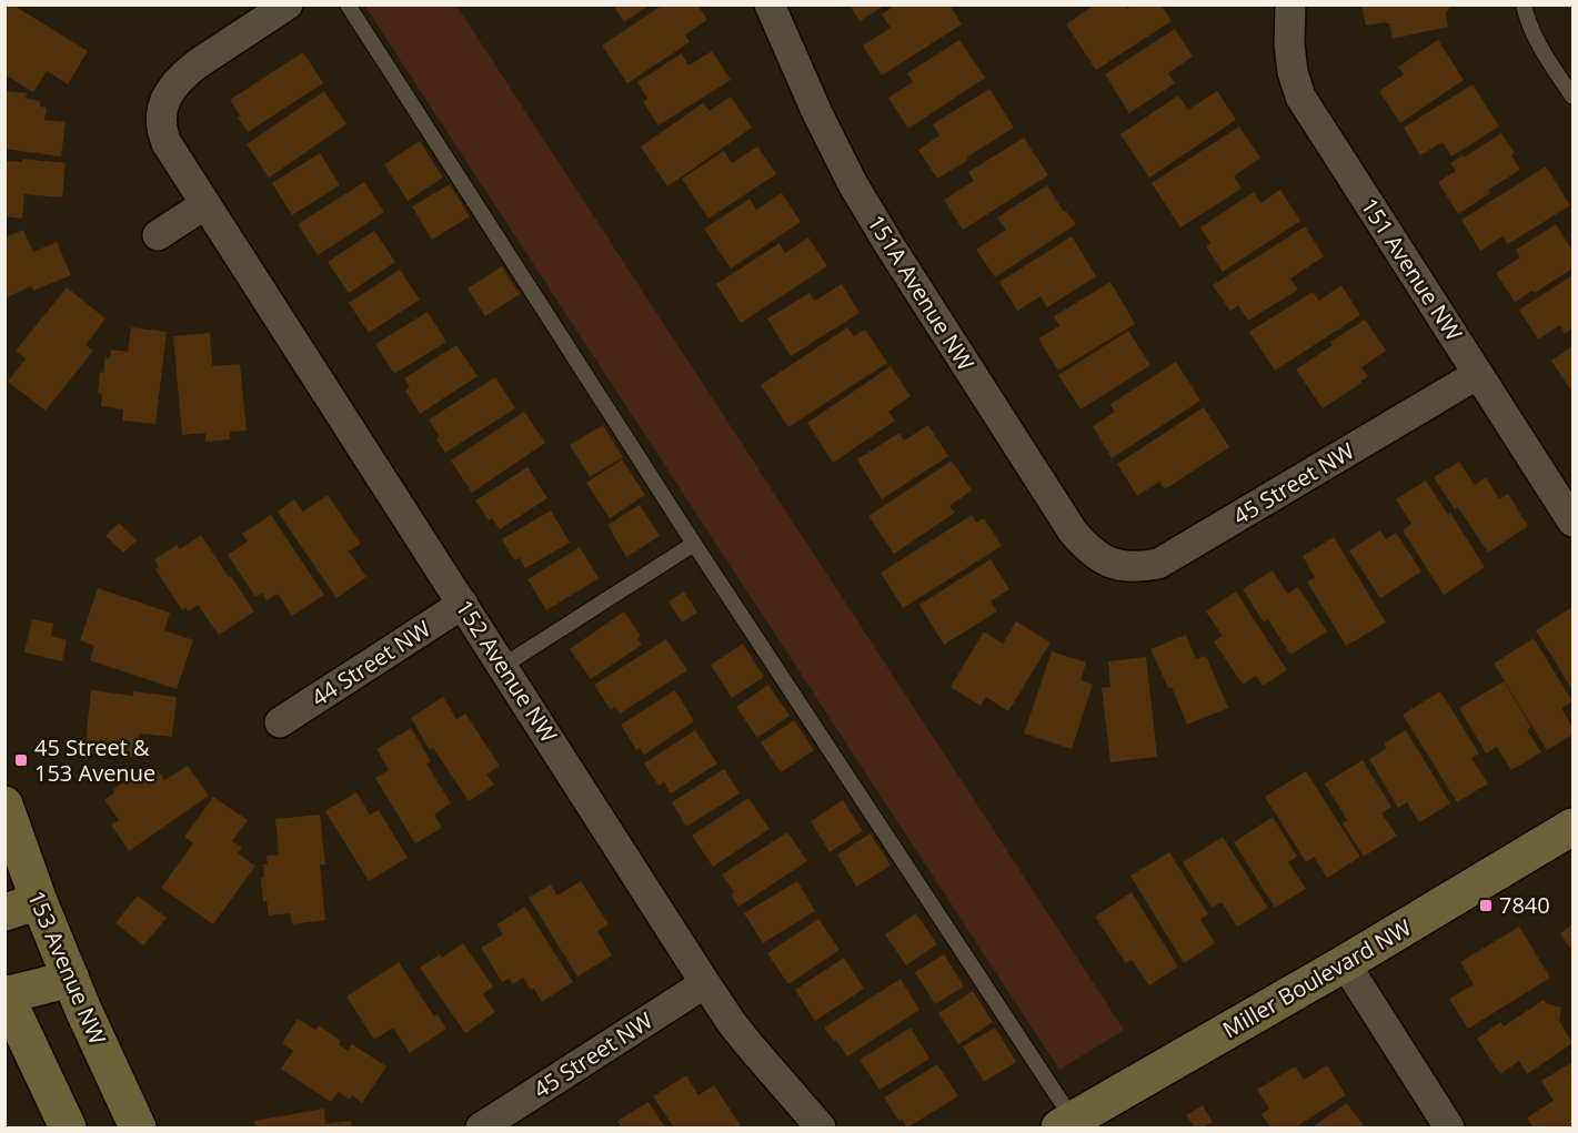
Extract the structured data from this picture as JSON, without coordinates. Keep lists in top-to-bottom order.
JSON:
{
  "streets": {
    "street": [
      "151 Avenue NW",
      "151A Avenue NW",
      "45 Street NW",
      "44 Street NW",
      "152 Avenue NW",
      "153 Avenue NW",
      "Miller Boulevard NW"
    ]
  },
  "crossings": [
    ["151 Avenue NW", "45 Street NW"],
    ["151A Avenue NW", "45 Street NW"],
    ["45 Street NW", "152 Avenue NW"],
    ["44 Street NW", "152 Avenue NW"]
  ],
  "places": {
    "transit": ["45 Street & 153 Avenue", "7840"]
  }
}
